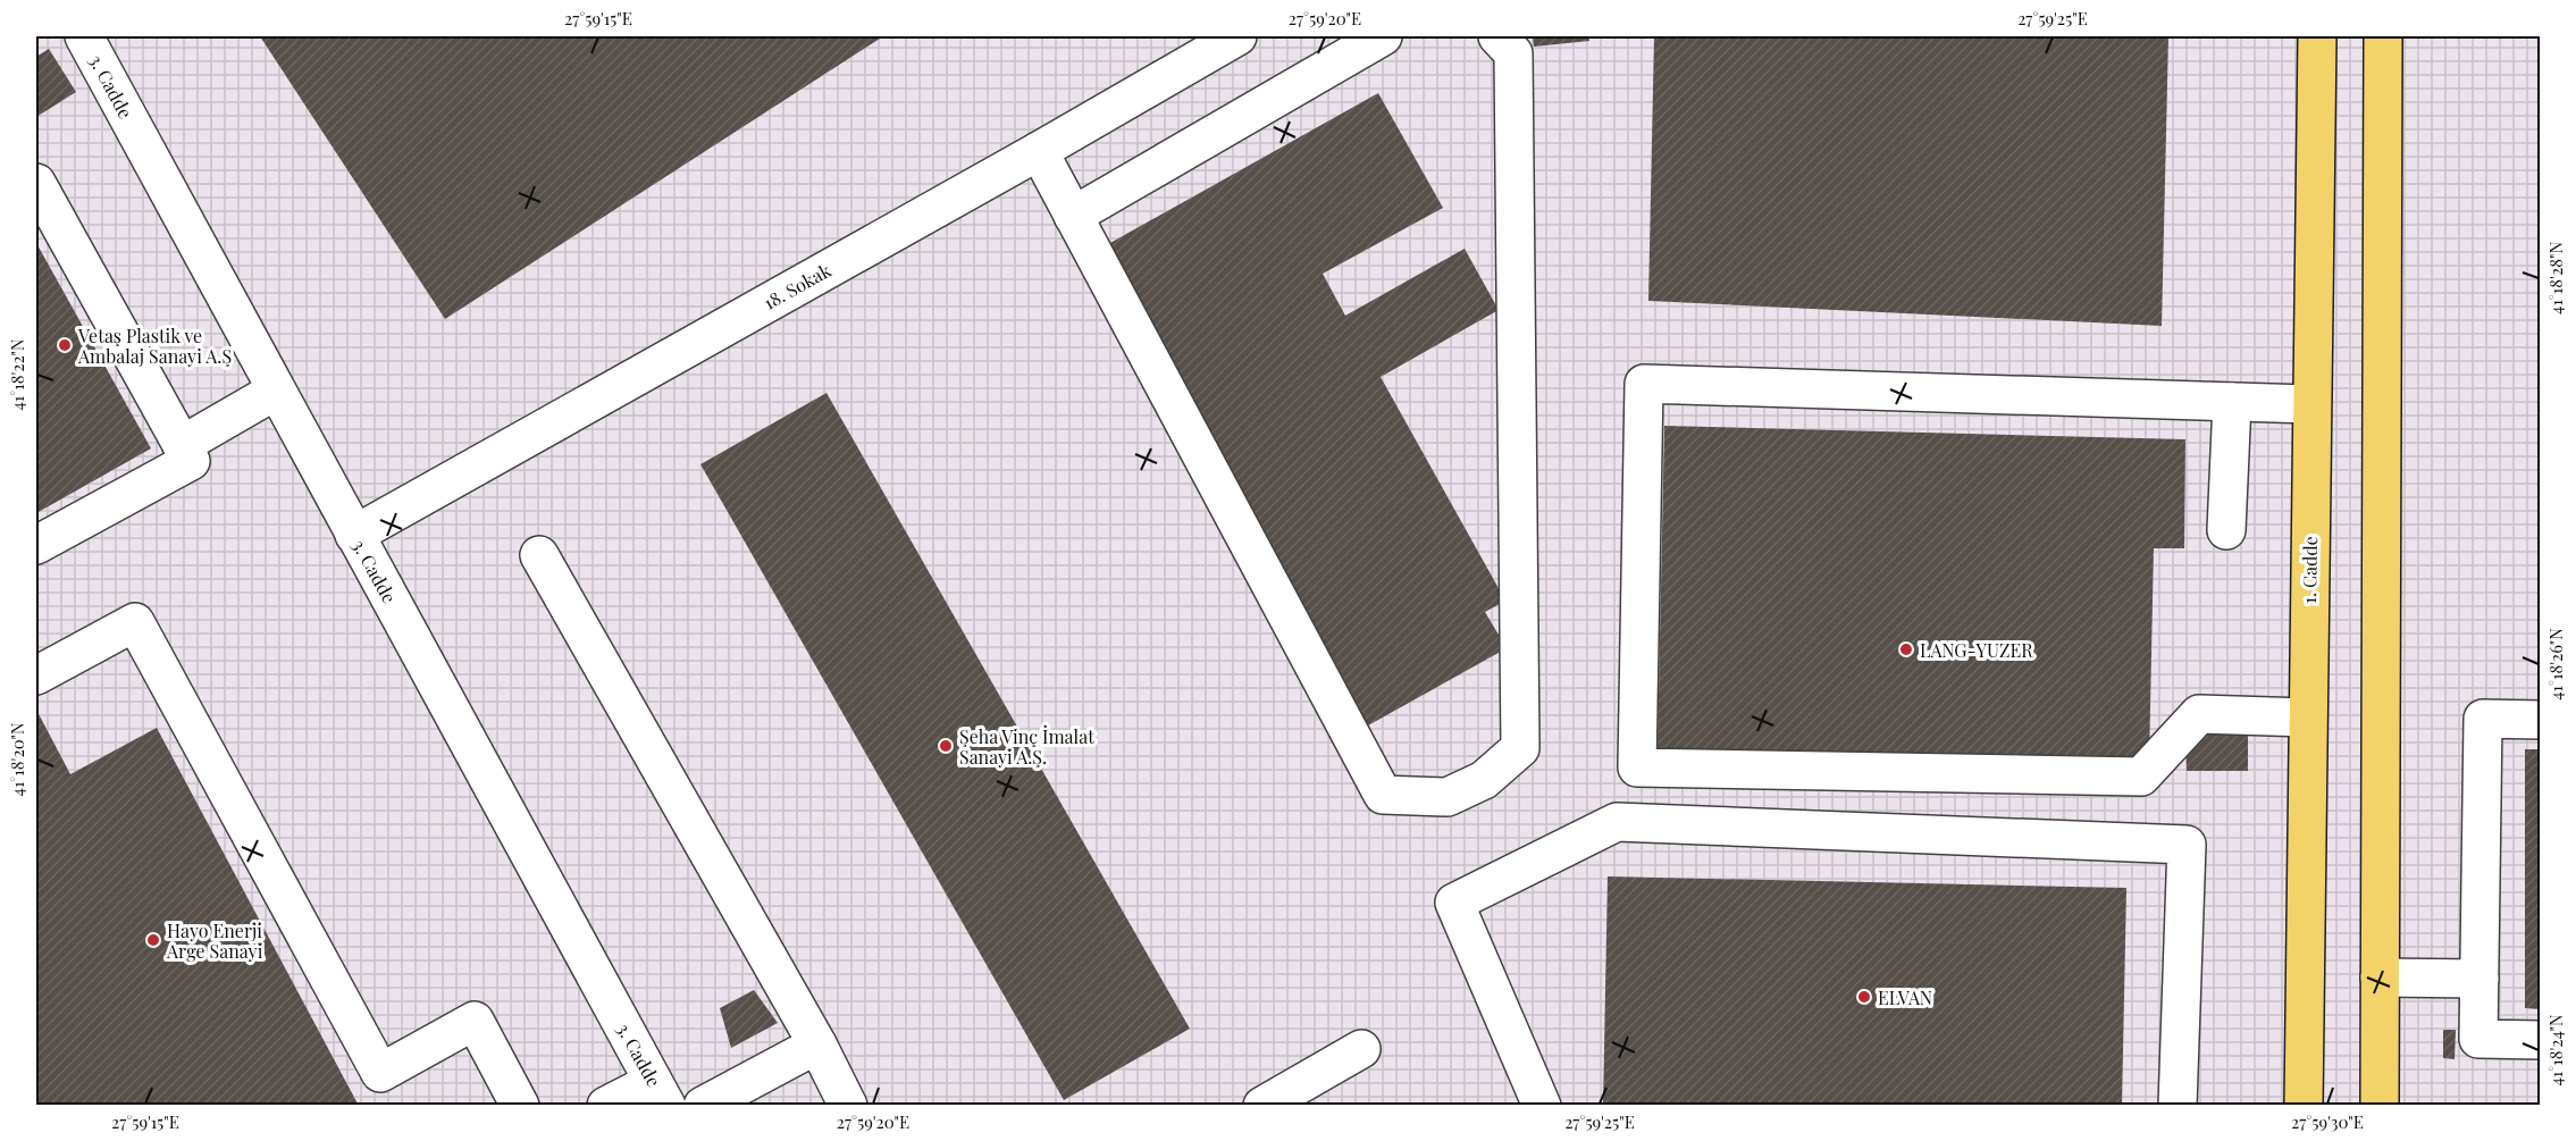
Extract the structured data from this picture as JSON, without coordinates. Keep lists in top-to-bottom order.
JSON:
{
  "streets": {
    "main road": ["1. Cadde"],
    "street": ["3. Cadde", "18. Sokak"]
  },
  "crossings": [
    ["3. Cadde", "18. Sokak"]
  ],
  "places": [
    "Vetaş Plastik ve Ambalaj Sanayi A.Ş",
    "LANG-YUZER",
    "Şeha Vinç İmalat Sanayi A.Ş.",
    "Hayo Enerji Arge Sanayi",
    "ELVAN"
  ],
  "coordinates": [
    "27°59'15\"E",
    "27°59'20\"E",
    "27°59'25\"E",
    "41°18'28\"N",
    "41°18'22\"N",
    "41°18'26\"N",
    "41°18'20\"N",
    "41°18'24\"N",
    "27°59'30\"E"
  ]
}
